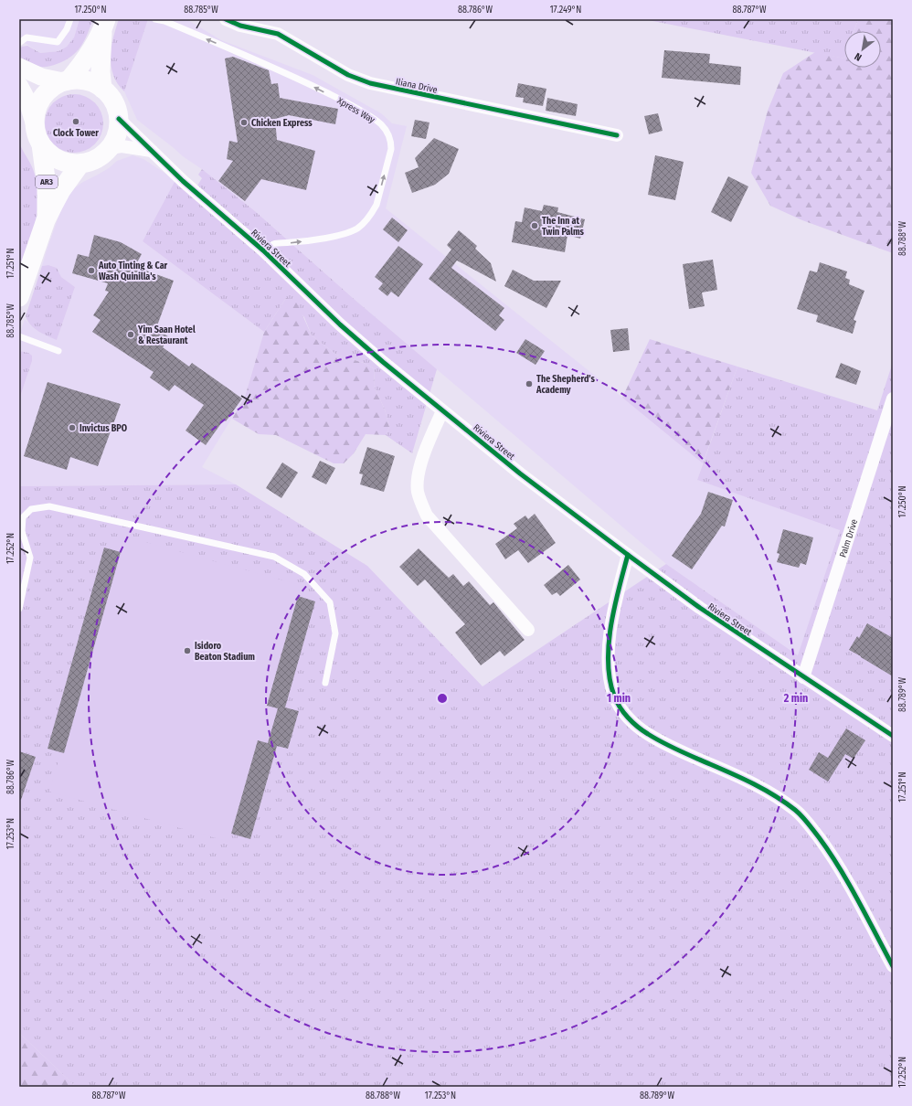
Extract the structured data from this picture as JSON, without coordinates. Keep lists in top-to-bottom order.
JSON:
{
  "streets": {
    "main road": ["AR3"],
    "street": ["Iliana Drive", "Riviera Street", "Palm Drive"],
    "lane": ["Xpress Way"]
  },
  "crossings": [
    ["Xpress Way", "Riviera Street"],
    ["AR3", "Riviera Street"],
    ["Riviera Street", "Palm Drive"]
  ],
  "places": [
    "Clock Tower",
    "Chicken Express",
    "The Inn at Twin Palms",
    "Auto Tinting & Car Wash Quinilla's",
    "Yim Saan Hotel & Restaurant",
    "The Shepherd’s Academy",
    "Invictus BPO",
    "Isidoro Beaton Stadium"
  ],
  "north": "bottom left",
  "coordinates": [
    "17.250°N",
    "88.785°W",
    "88.786°W",
    "17.249°N",
    "88.787°W",
    "88.788°W",
    "17.251°N",
    "17.252°N",
    "88.789°W",
    "17.253°N"
  ],
  "rings": ["1 min", "2 min"]
}
